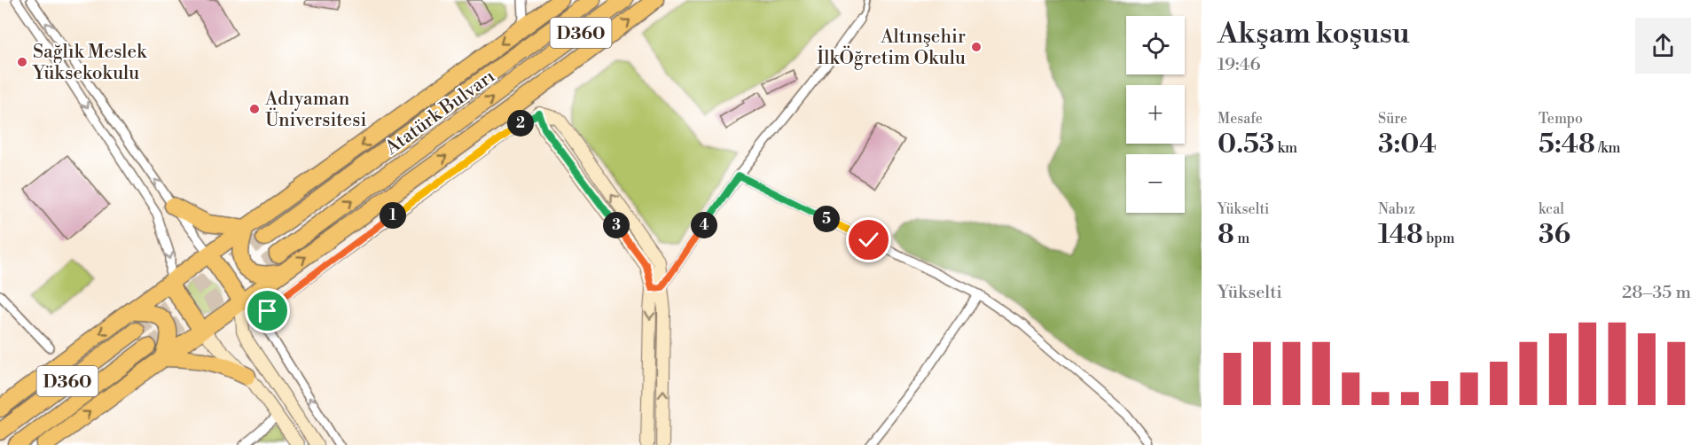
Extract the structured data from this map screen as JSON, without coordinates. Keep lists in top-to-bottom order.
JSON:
{
  "streets": {
    "highway": ["D360", "Atatürk Bulvarı"]
  },
  "places": ["Altınşehir İlkÖğretim Okulu", "Sağlık Meslek Yüksekokulu", "Adıyaman Üniversitesi"],
  "page": {
    "heading": ["Akşam koşusu", "19:46"],
    "map_buttons": ["+", "−"],
    "stats": [
      ["Mesafe", "0.53 km"],
      ["Süre", "3:04"],
      ["Tempo", "5:48 /km"],
      ["Yükselti", "8 m"],
      ["Nabız", "148 bpm"],
      ["kcal", "36"]
    ],
    "pins": [
      "2",
      "1",
      "5",
      "3",
      "4"
    ],
    "chart": ["Yükselti", "28–35 m"]
  }
}
